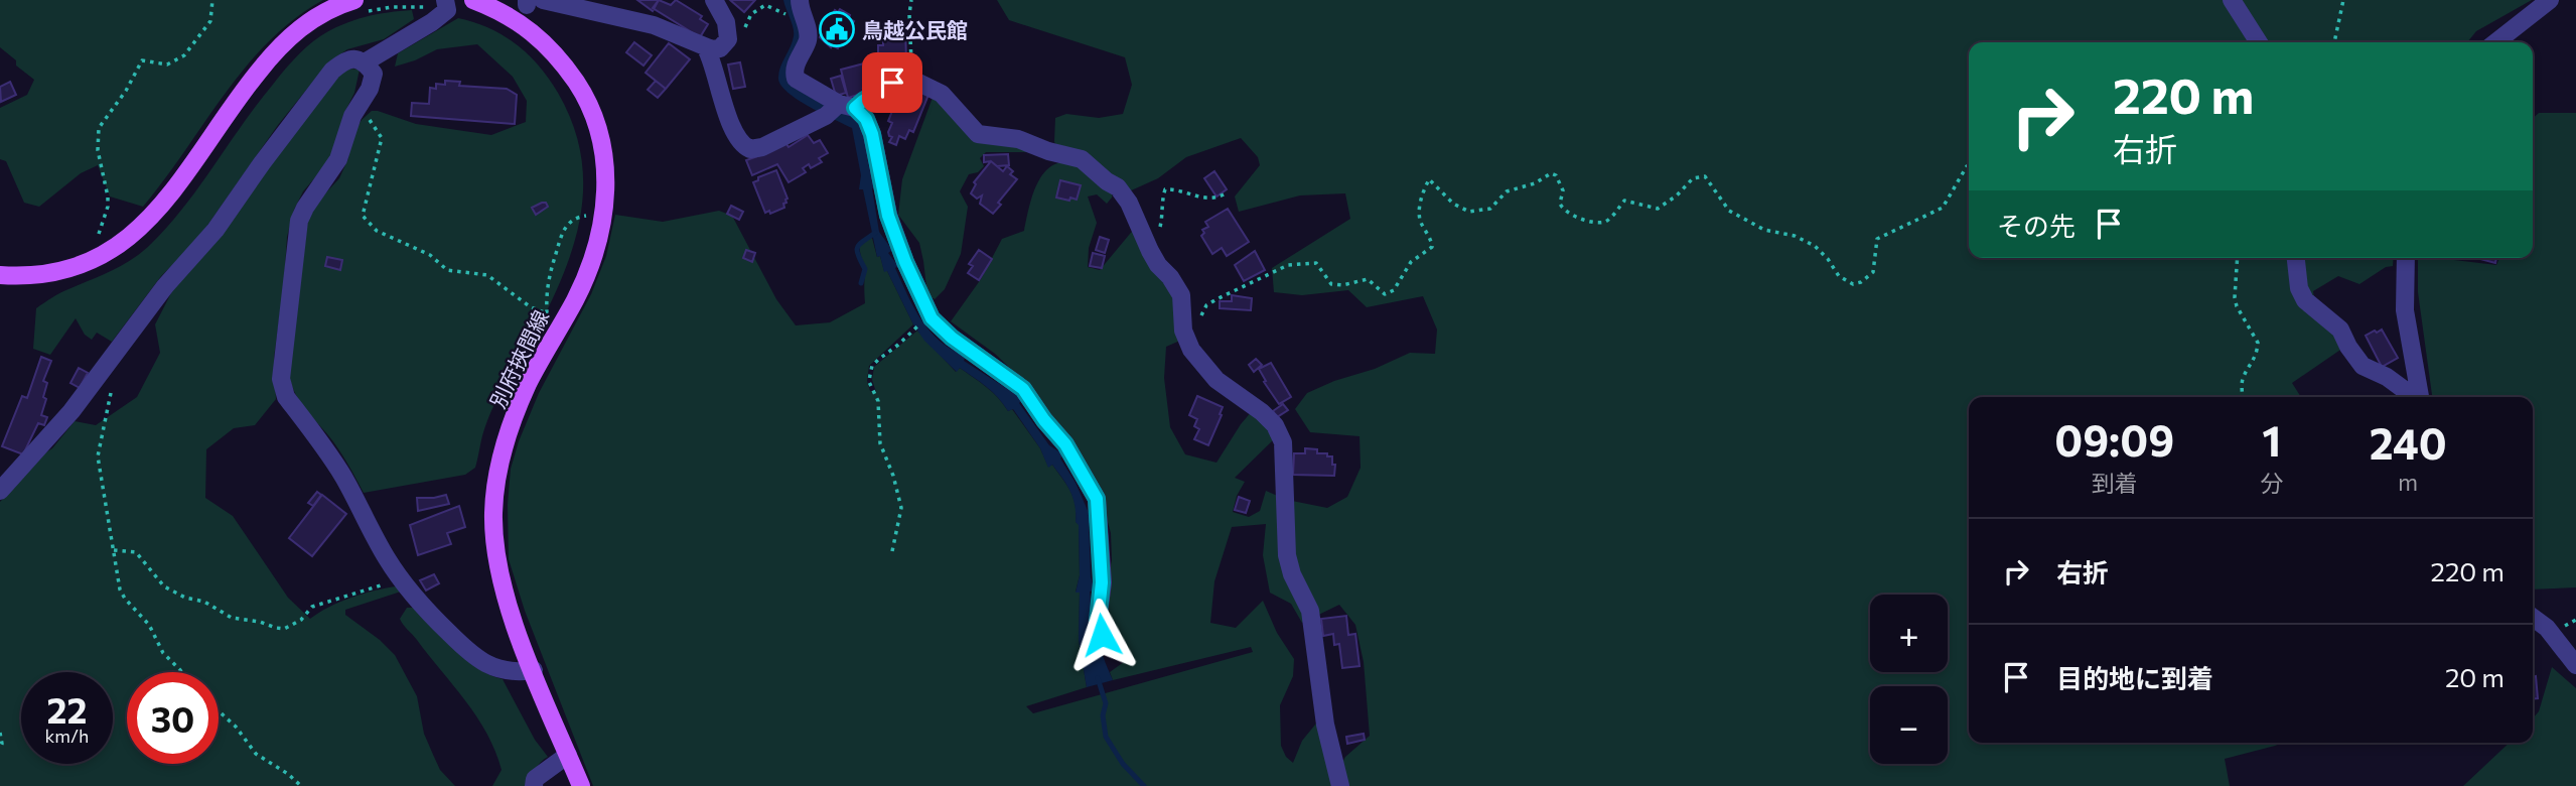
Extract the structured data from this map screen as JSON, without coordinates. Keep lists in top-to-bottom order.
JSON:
{
  "streets": {
    "main road": ["別府挾間線"]
  },
  "places": {
    "public building": ["鳥越公民館"]
  },
  "page": {
    "turn": ["220 m", "右折"],
    "then": "その先",
    "eta": [
      "09:09",
      "到着",
      "1",
      "分",
      "240",
      "m"
    ],
    "list": [
      {
        "name": "右折",
        "value": "220 m"
      },
      {
        "name": "目的地に到着",
        "value": "20 m"
      }
    ],
    "map_buttons": ["+", "−"],
    "speed": "22 km/h",
    "limit": "30"
  }
}
